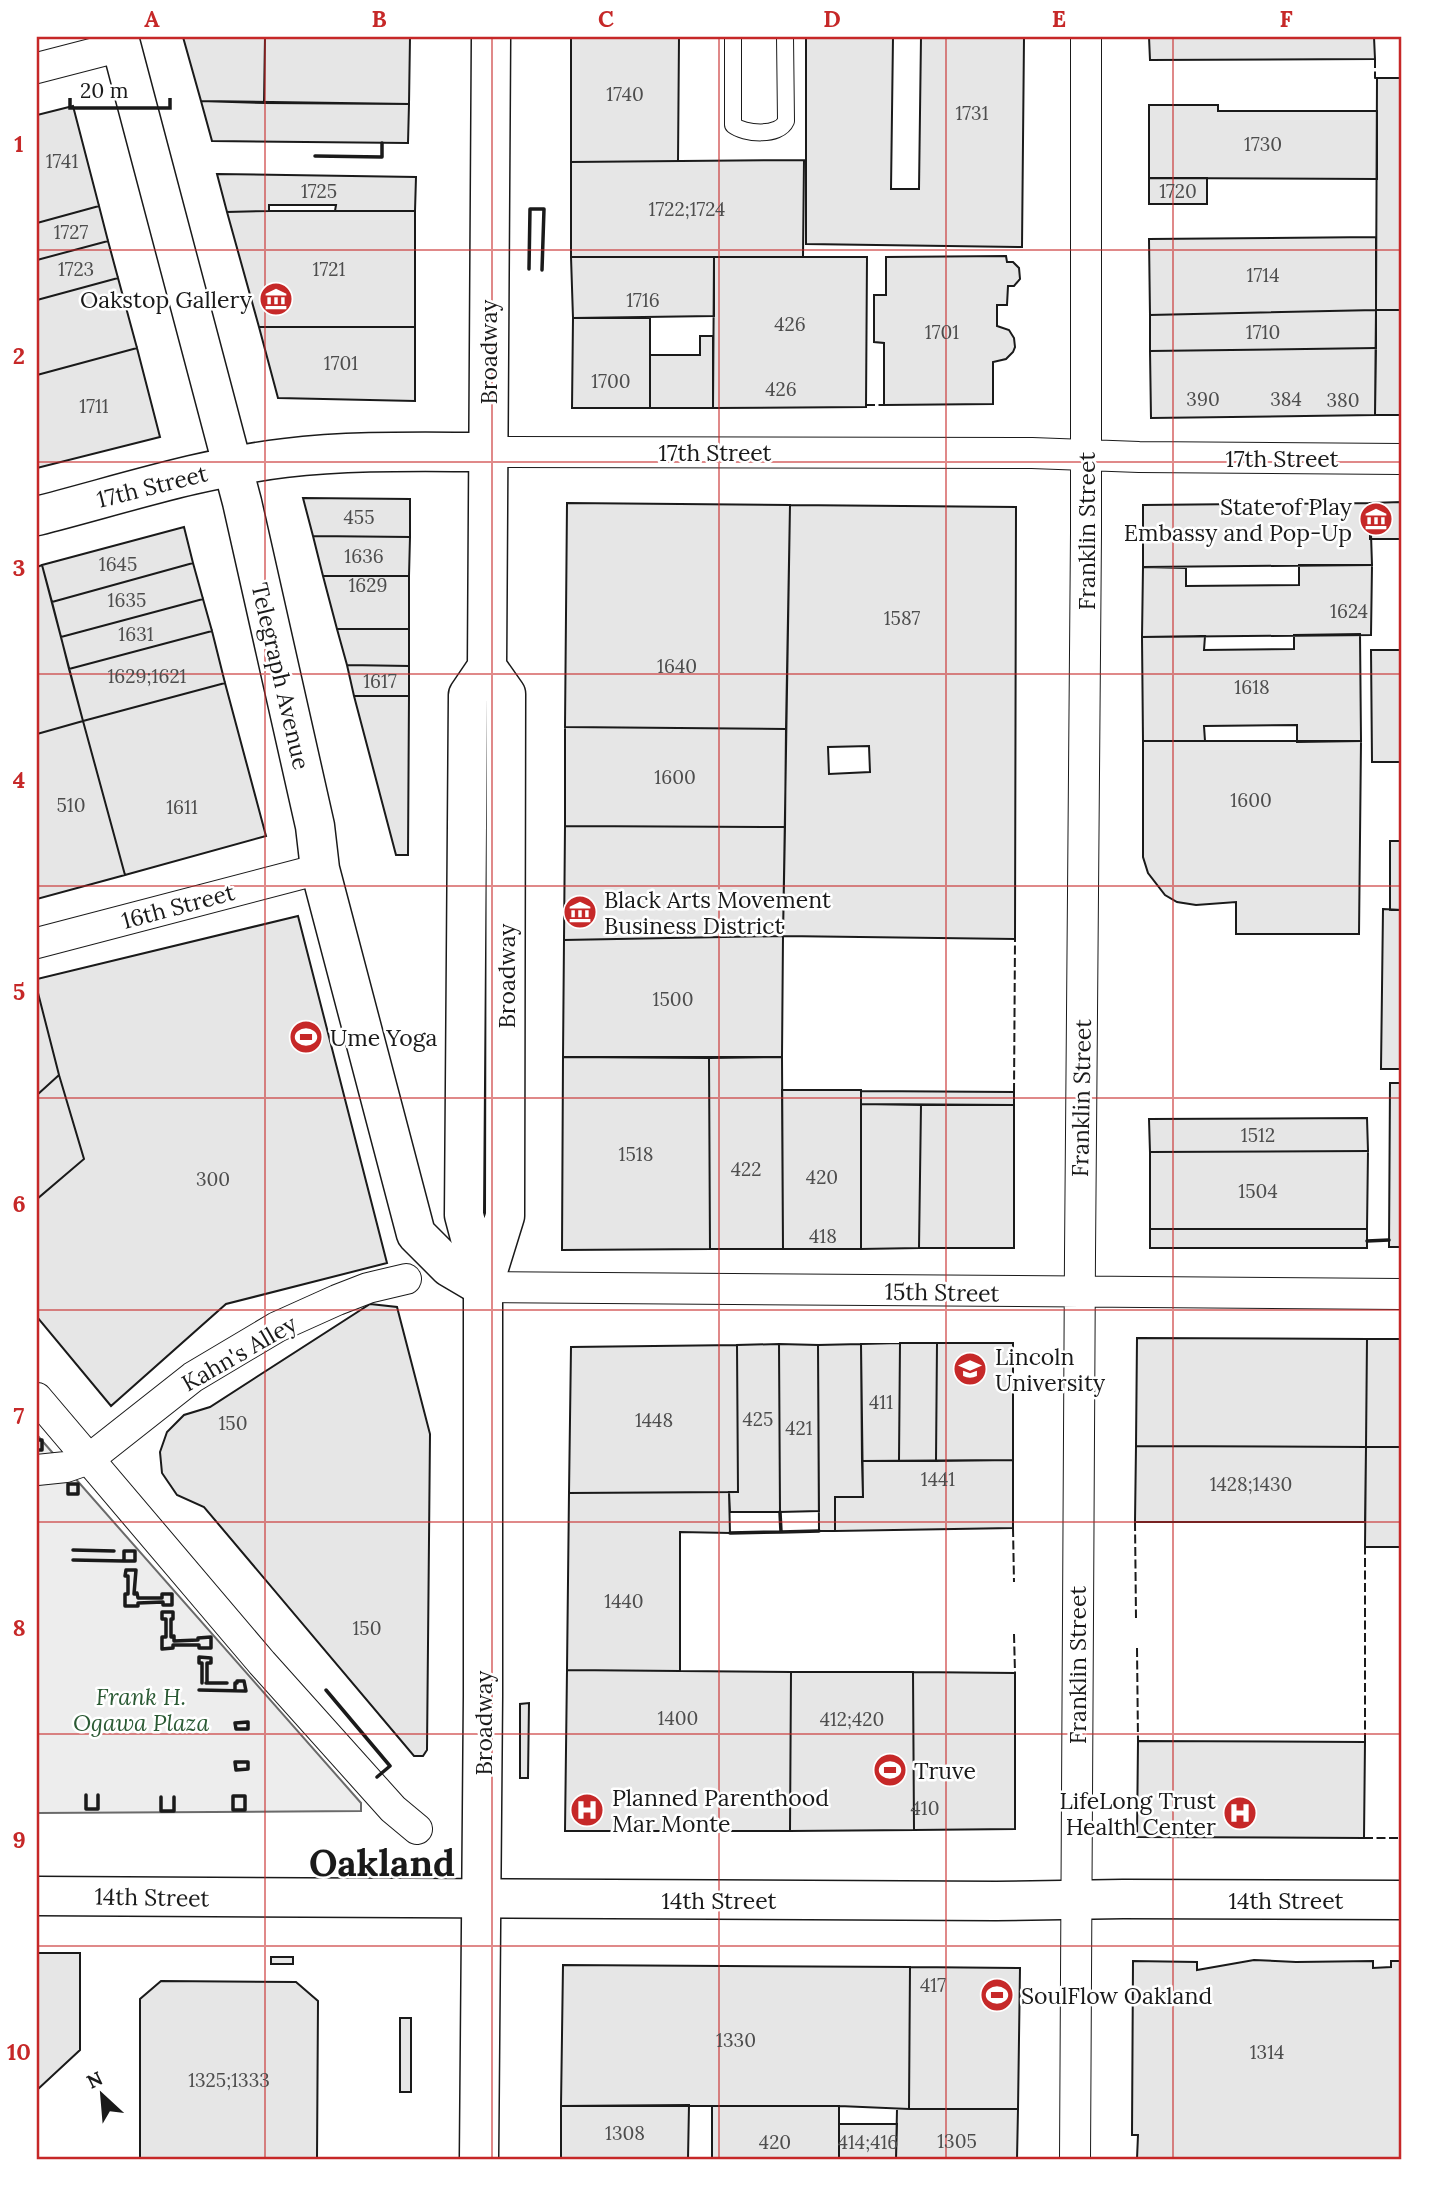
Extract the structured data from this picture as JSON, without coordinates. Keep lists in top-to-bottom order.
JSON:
{
  "streets": {
    "main road": [
      "Broadway",
      "17th Street",
      "Telegraph Avenue",
      "14th Street"
    ],
    "street": [
      "Franklin Street",
      "16th Street",
      "15th Street",
      "Kahn's Alley"
    ]
  },
  "crossings": [
    ["Broadway", "17th Street"],
    ["Broadway", "Telegraph Avenue"],
    ["Broadway", "15th Street"],
    ["Broadway", "14th Street"],
    ["17th Street", "Franklin Street"],
    ["17th Street", "Telegraph Avenue"],
    ["Franklin Street", "15th Street"],
    ["Franklin Street", "14th Street"],
    ["Telegraph Avenue", "16th Street"],
    ["Telegraph Avenue", "15th Street"]
  ],
  "districts": ["Oakland"],
  "parks": ["Frank H. Ogawa Plaza"],
  "places": {
    "museum": ["Oakstop Gallery", "State of Play Embassy and Pop-Up", "Black Arts Movement Business District"],
    "sports": ["Ume Yoga", "Truve", "SoulFlow Oakland"],
    "school or university": ["Lincoln University"],
    "hospital": ["Planned Parenthood Mar Monte", "LifeLong Trust Health Center"]
  },
  "house_numbers": [
    "1740",
    "1731",
    "1730",
    "1741",
    "1725",
    "1720",
    "1722;1724",
    "1727",
    "1723",
    "1721",
    "1714",
    "1716",
    "426",
    "1701",
    "1710",
    "1701",
    "1700",
    "426",
    "390",
    "384",
    "380",
    "1711",
    "455",
    "1636",
    "1645",
    "1629",
    "1635",
    "1624",
    "1587",
    "1631",
    "1640",
    "1629;1621",
    "1617",
    "1618",
    "1600",
    "1600",
    "510",
    "1611",
    "1500",
    "1512",
    "1518",
    "422",
    "420",
    "300",
    "1504",
    "418",
    "411",
    "425",
    "1448",
    "150",
    "421",
    "1441",
    "1428;1430",
    "1440",
    "150",
    "1400",
    "412;420",
    "410",
    "417",
    "1330",
    "1314",
    "1325;1333",
    "1308",
    "1305",
    "420",
    "414;416"
  ],
  "scale_bar": "20 m",
  "north": "top left",
  "grid": {
    "columns": [
      "A",
      "B",
      "C",
      "D",
      "E",
      "F"
    ],
    "rows": [
      "1",
      "2",
      "3",
      "4",
      "5",
      "6",
      "7",
      "8",
      "9",
      "10"
    ]
  }
}
